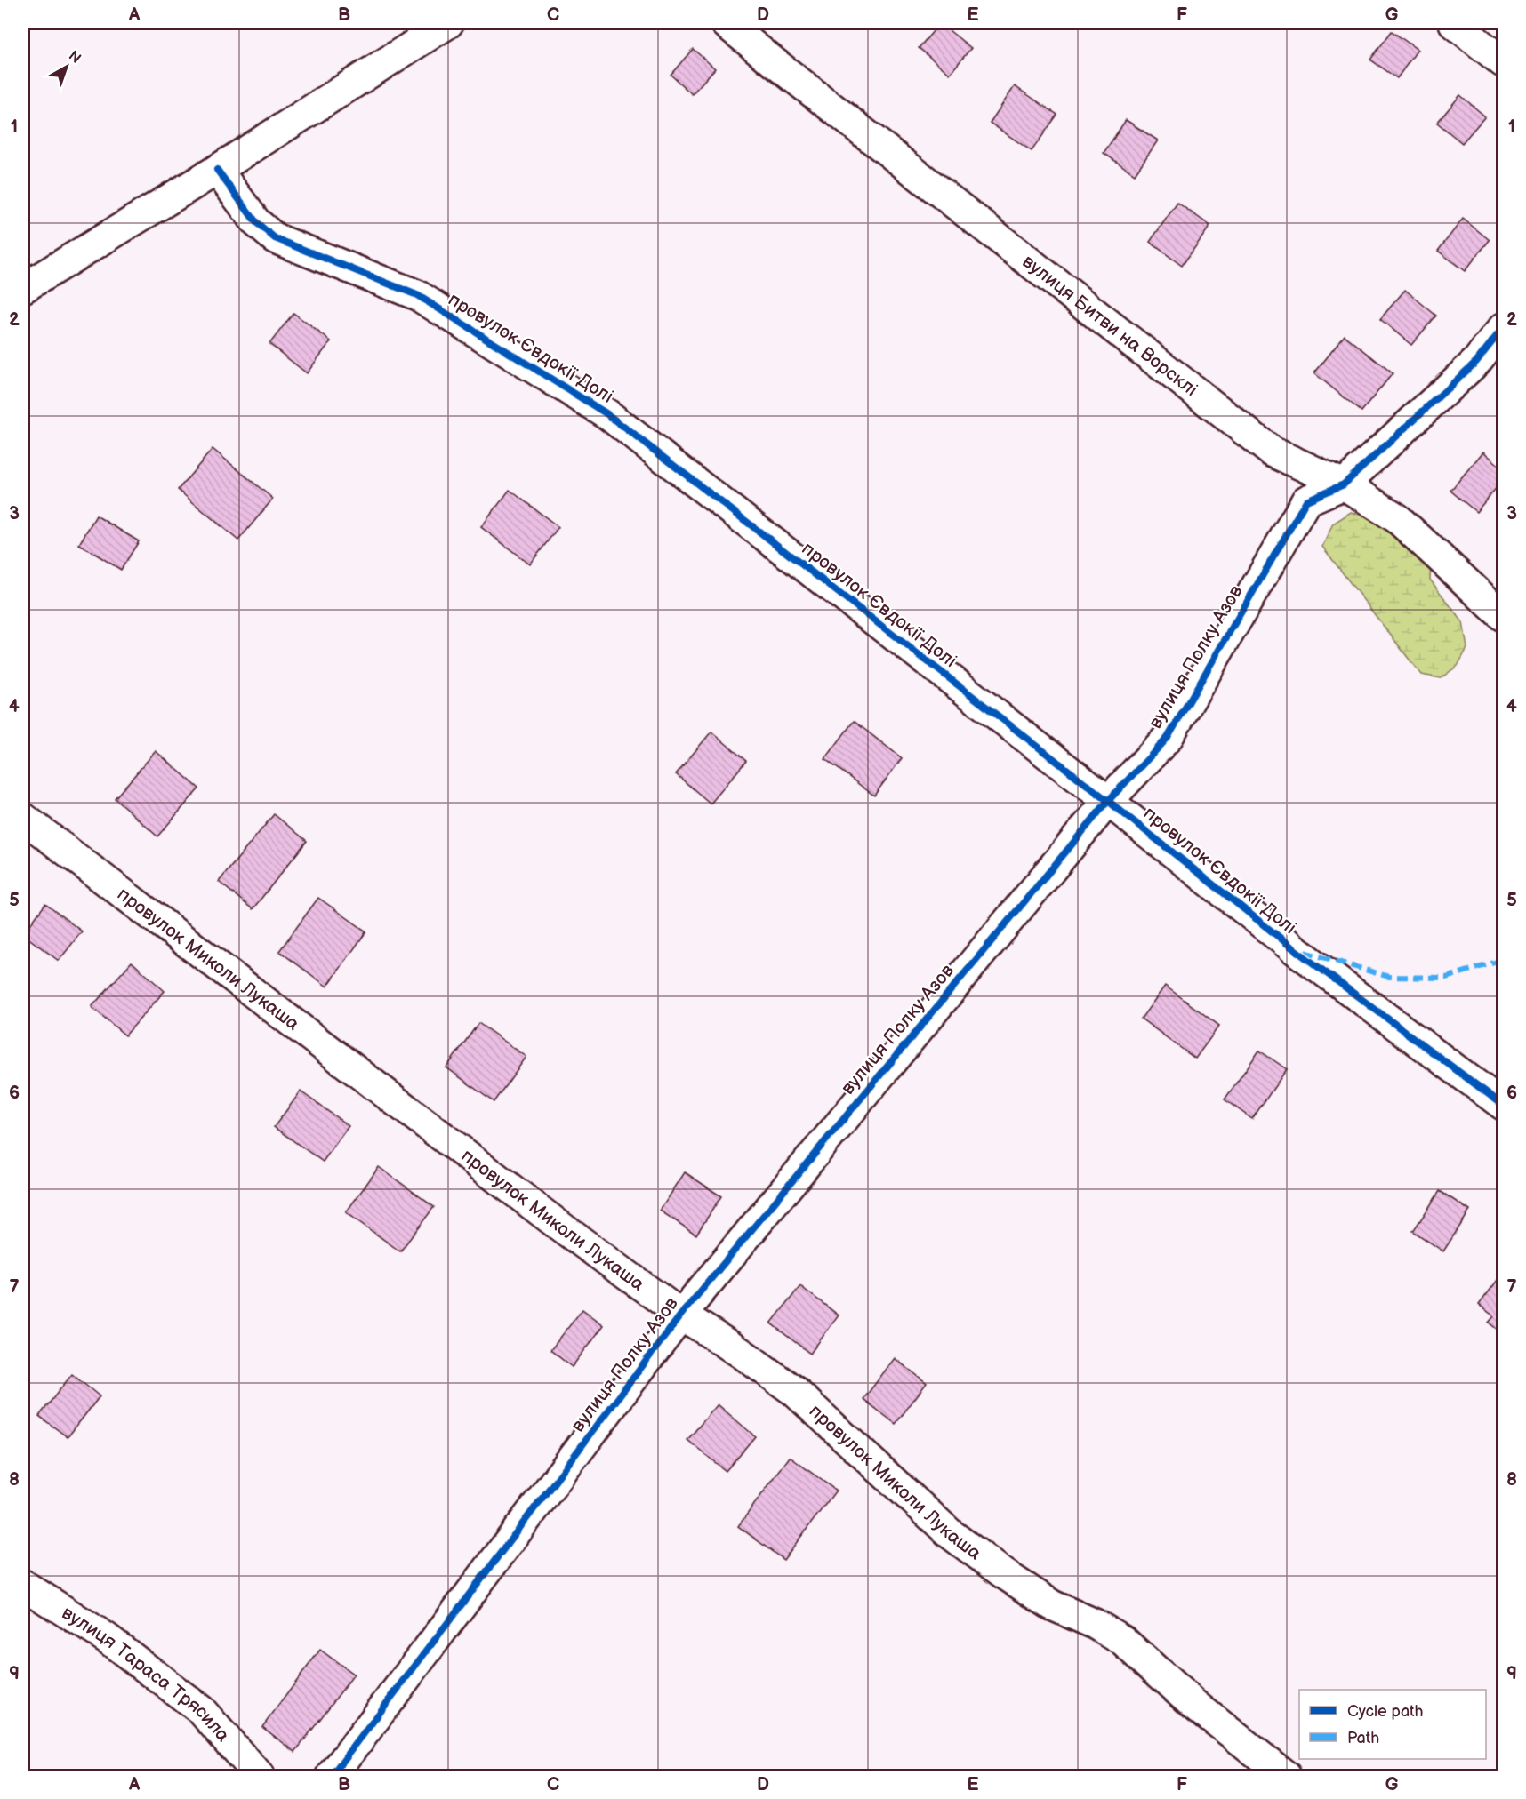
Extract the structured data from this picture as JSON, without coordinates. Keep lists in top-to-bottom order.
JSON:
{
  "streets": {
    "street": [
      "вулиця Битви на Ворсклі",
      "провулок Євдокії Долі",
      "вулиця Полку Азов",
      "провулок Миколи Лукаша",
      "вулиця Тараса Трясила"
    ]
  },
  "crossings": [
    ["вулиця Битви на Ворсклі", "вулиця Полку Азов"],
    ["провулок Євдокії Долі", "вулиця Полку Азов"],
    ["вулиця Полку Азов", "провулок Миколи Лукаша"]
  ],
  "legend": ["Cycle path", "Path"],
  "north": "top right",
  "grid": {
    "columns": [
      "A",
      "B",
      "C",
      "D",
      "E",
      "F",
      "G"
    ],
    "rows": [
      "1",
      "2",
      "3",
      "4",
      "5",
      "6",
      "7",
      "8",
      "9"
    ]
  }
}
